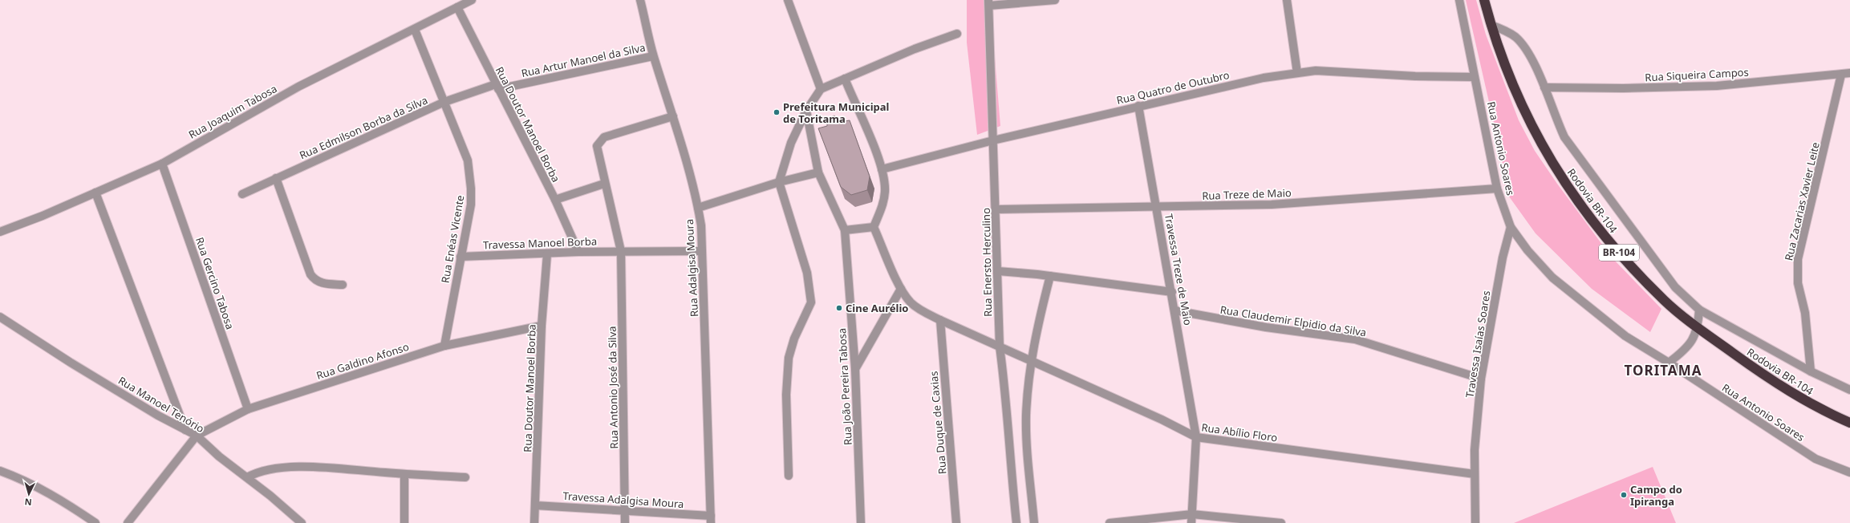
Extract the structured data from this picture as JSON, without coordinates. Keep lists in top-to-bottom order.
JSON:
{
  "streets": {
    "highway": ["Rodovia BR-104", "BR-104"],
    "street": [
      "Rua Artur Manoel da Silva",
      "Rua Siqueira Campos",
      "Rua Quatro de Outubro",
      "Rua Joaquim Tabosa",
      "Rua Doutor Manoel Borba",
      "Rua Edmilson Borba da Silva",
      "Rua Antonio Soares",
      "Rua Treze de Maio",
      "Rua Zacarias Xavier Leite",
      "Rua Enéas Vicente",
      "Travessa Manoel Borba",
      "Rua Enersto Herculino",
      "Rua Adalgisa Moura",
      "Travessa Treze de Maio",
      "Rua Gercino Tabosa",
      "Rua Claudemir Elpidio da Silva",
      "Travessa Isaías Soares",
      "Rua Galdino Afonso",
      "Rua João Pereira Tabosa",
      "Rua Antonio José da Silva",
      "Rua Manoel Tenório",
      "Rua Duque de Caxias",
      "Rua Abílio Floro",
      "Travessa Adalgisa Moura"
    ]
  },
  "crossings": [
    ["Rua Artur Manoel da Silva", "Rua Doutor Manoel Borba"],
    ["Rua Artur Manoel da Silva", "Rua Edmilson Borba da Silva"],
    ["Rua Artur Manoel da Silva", "Rua Adalgisa Moura"],
    ["Rua Siqueira Campos", "Rua Zacarias Xavier Leite"],
    ["Rua Quatro de Outubro", "Rua Antonio Soares"],
    ["Rua Quatro de Outubro", "Rua Enersto Herculino"],
    ["Rua Quatro de Outubro", "Travessa Treze de Maio"],
    ["Rua Joaquim Tabosa", "Rua Doutor Manoel Borba"],
    ["Rua Joaquim Tabosa", "Rua Enéas Vicente"],
    ["Rua Joaquim Tabosa", "Rua Gercino Tabosa"],
    ["Rua Doutor Manoel Borba", "Rua Edmilson Borba da Silva"],
    ["Rua Doutor Manoel Borba", "Travessa Manoel Borba"],
    ["Rua Doutor Manoel Borba", "Rua Galdino Afonso"],
    ["Rua Doutor Manoel Borba", "Travessa Adalgisa Moura"],
    ["Rua Edmilson Borba da Silva", "Rua Enéas Vicente"],
    ["Rua Antonio Soares", "Rua Treze de Maio"],
    ["Rua Antonio Soares", "Travessa Isaías Soares"],
    ["Rua Treze de Maio", "Rua Enersto Herculino"],
    ["Rua Treze de Maio", "Travessa Treze de Maio"],
    ["Rua Enéas Vicente", "Travessa Manoel Borba"],
    ["Rua Enéas Vicente", "Rua Galdino Afonso"],
    ["Travessa Manoel Borba", "Rua Adalgisa Moura"],
    ["Travessa Manoel Borba", "Rua Antonio José da Silva"],
    ["Rua Enersto Herculino", "Rua Abílio Floro"],
    ["Rua Adalgisa Moura", "Travessa Adalgisa Moura"],
    ["Travessa Treze de Maio", "Rua Claudemir Elpidio da Silva"],
    ["Travessa Treze de Maio", "Rua Abílio Floro"],
    ["Rua Gercino Tabosa", "Rua Galdino Afonso"],
    ["Rua Claudemir Elpidio da Silva", "Travessa Isaías Soares"],
    ["Travessa Isaías Soares", "Rua Abílio Floro"],
    ["Rua Galdino Afonso", "Rua Manoel Tenório"],
    ["Rua Antonio José da Silva", "Travessa Adalgisa Moura"],
    ["Rua Duque de Caxias", "Rua Abílio Floro"]
  ],
  "districts": ["TORITAMA"],
  "places": ["Prefeitura Municipal de Toritama", "Cine Aurélio", "Campo do Ipiranga"],
  "north": "bottom"
}
